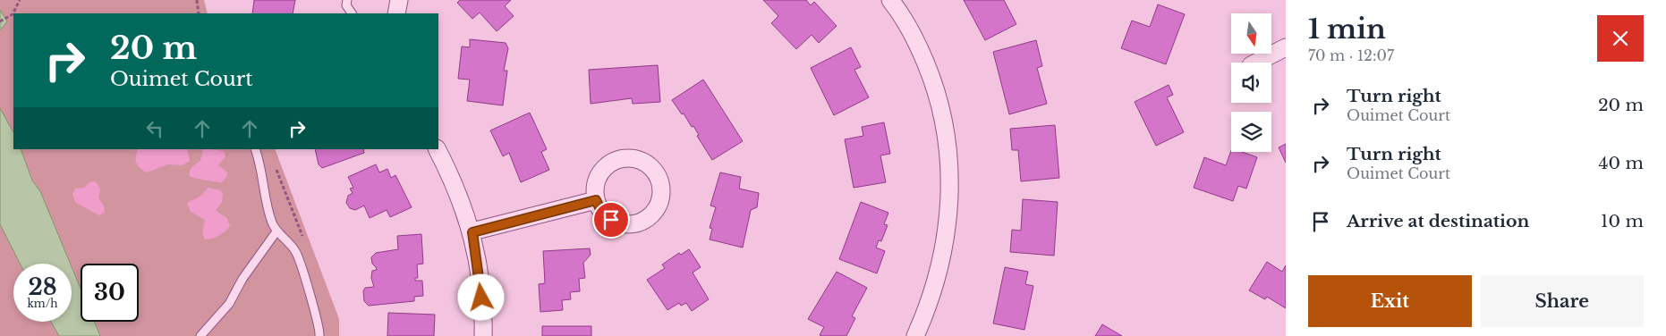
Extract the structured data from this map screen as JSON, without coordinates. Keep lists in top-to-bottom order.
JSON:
{
  "north": "bottom",
  "page": {
    "heading": ["1 min", "70 m · 12:07"],
    "turn": ["20 m", "Ouimet Court"],
    "list": [
      {
        "name": "Turn right",
        "note": "Ouimet Court",
        "value": "20 m"
      },
      {
        "name": "Turn right",
        "note": "Ouimet Court",
        "value": "40 m"
      },
      {
        "name": "Arrive at destination",
        "value": "10 m"
      }
    ],
    "speed": "28 km/h",
    "limit": "30",
    "buttons": ["Exit", "Share"]
  }
}
